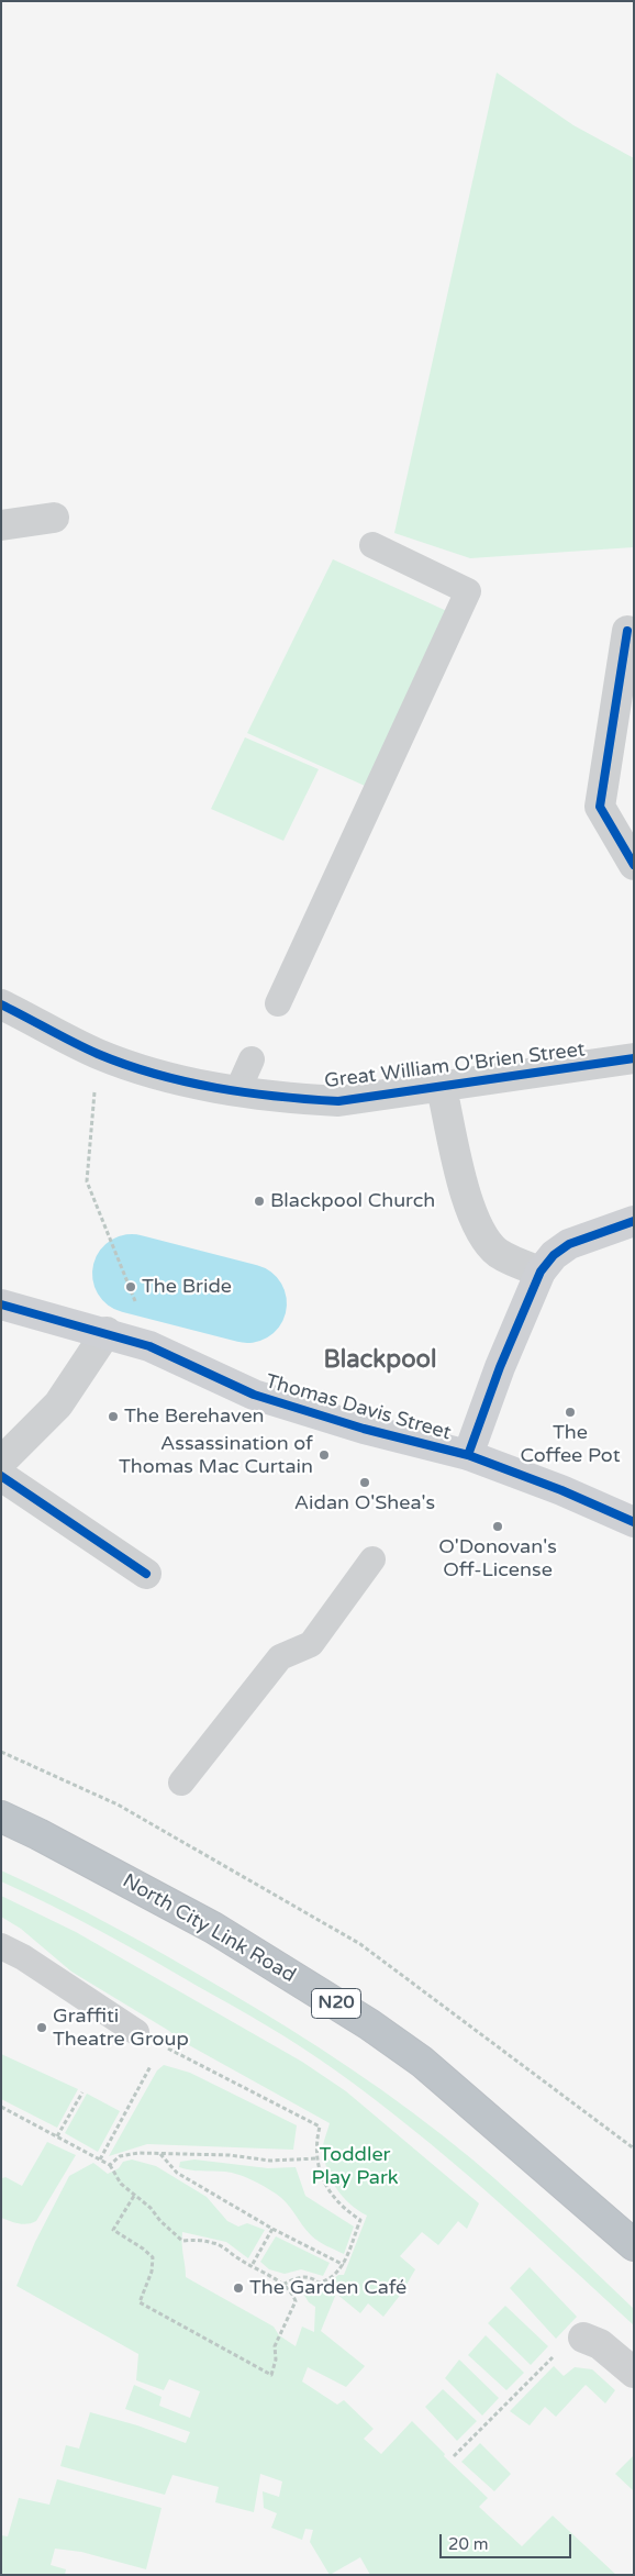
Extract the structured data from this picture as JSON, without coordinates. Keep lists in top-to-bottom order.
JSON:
{
  "streets": {
    "highway": ["North City Link Road", "N20"],
    "street": ["Great William O'Brien Street", "Thomas Davis Street"]
  },
  "districts": ["Blackpool"],
  "parks": ["Toddler Play Park"],
  "places": [
    "Blackpool Church",
    "The Bride",
    "The Coffee Pot",
    "The Berehaven",
    "Assassination of Thomas Mac Curtain",
    "Aidan O'Shea's",
    "O'Donovan's Off-License",
    "Graffiti Theatre Group",
    "The Garden Café"
  ],
  "scale_bar": "20 m"
}
